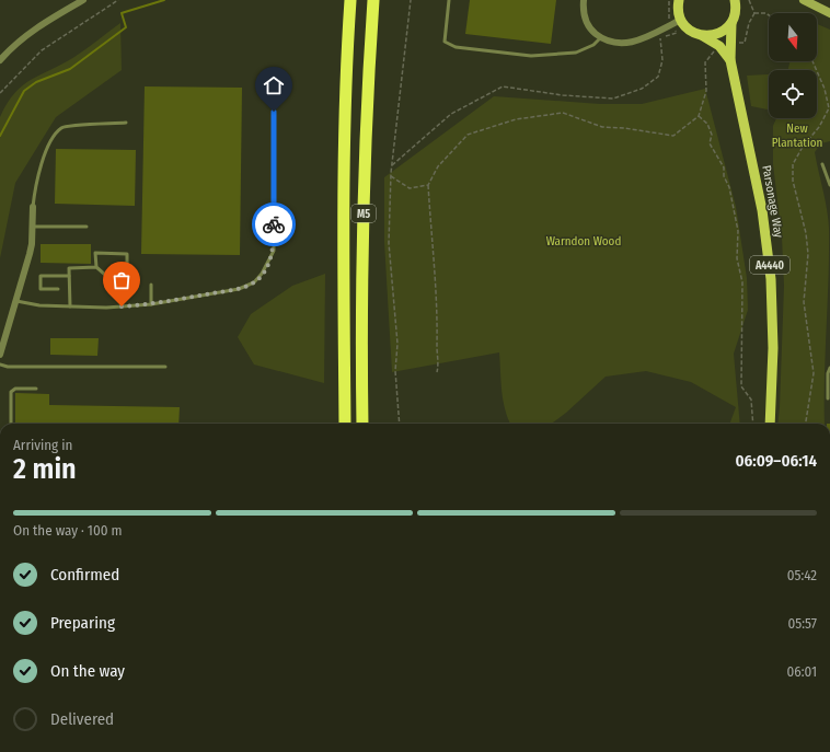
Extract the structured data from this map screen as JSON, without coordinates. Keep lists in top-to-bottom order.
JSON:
{
  "streets": {
    "highway": ["M5"],
    "main road": ["Parsonage Way", "A4440"]
  },
  "parks": ["New Plantation", "Warndon Wood"],
  "north": "bottom",
  "page": {
    "heading": ["2 min", "Arriving in", "06:09–06:14"],
    "bar": "On the way · 100 m",
    "list": [
      ["Confirmed", "05:42"],
      ["Preparing", "05:57"],
      ["On the way", "06:01"],
      "Delivered"
    ]
  }
}
